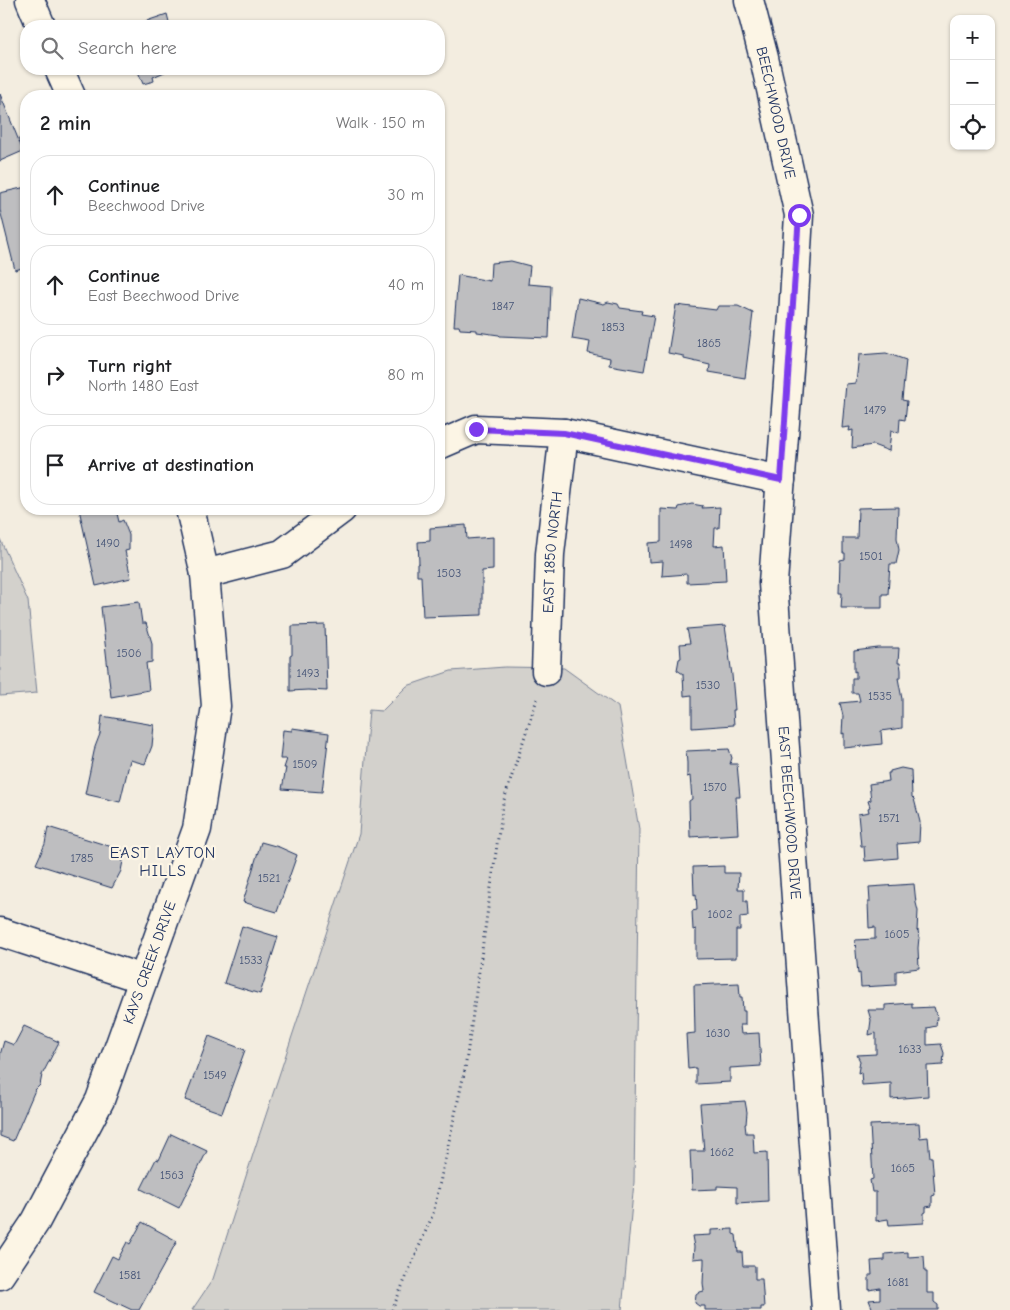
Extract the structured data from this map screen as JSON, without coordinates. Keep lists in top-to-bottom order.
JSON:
{
  "streets": {
    "street": [
      "BEECHWOOD DRIVE",
      "EAST 1850 NORTH",
      "EAST BEECHWOOD DRIVE",
      "KAYS CREEK DRIVE"
    ]
  },
  "crossings": [
    ["BEECHWOOD DRIVE", "EAST BEECHWOOD DRIVE"]
  ],
  "districts": ["EAST LAYTON HILLS"],
  "house_numbers": [
    "1847",
    "1853",
    "1865",
    "1479",
    "1490",
    "1498",
    "1501",
    "1503",
    "1506",
    "1493",
    "1530",
    "1535",
    "1509",
    "1570",
    "1571",
    "1785",
    "1521",
    "1602",
    "1605",
    "1533",
    "1630",
    "1633",
    "1549",
    "1662",
    "1665",
    "1563",
    "1581",
    "1681"
  ],
  "page": {
    "map_buttons": ["+", "−"],
    "search": "Search here",
    "heading": ["2 min", "Walk · 150 m"],
    "list": [
      ["Continue", "Beechwood Drive", "30 m"],
      ["Continue", "East Beechwood Drive", "40 m"],
      ["Turn right", "North 1480 East", "80 m"],
      "Arrive at destination"
    ]
  }
}
